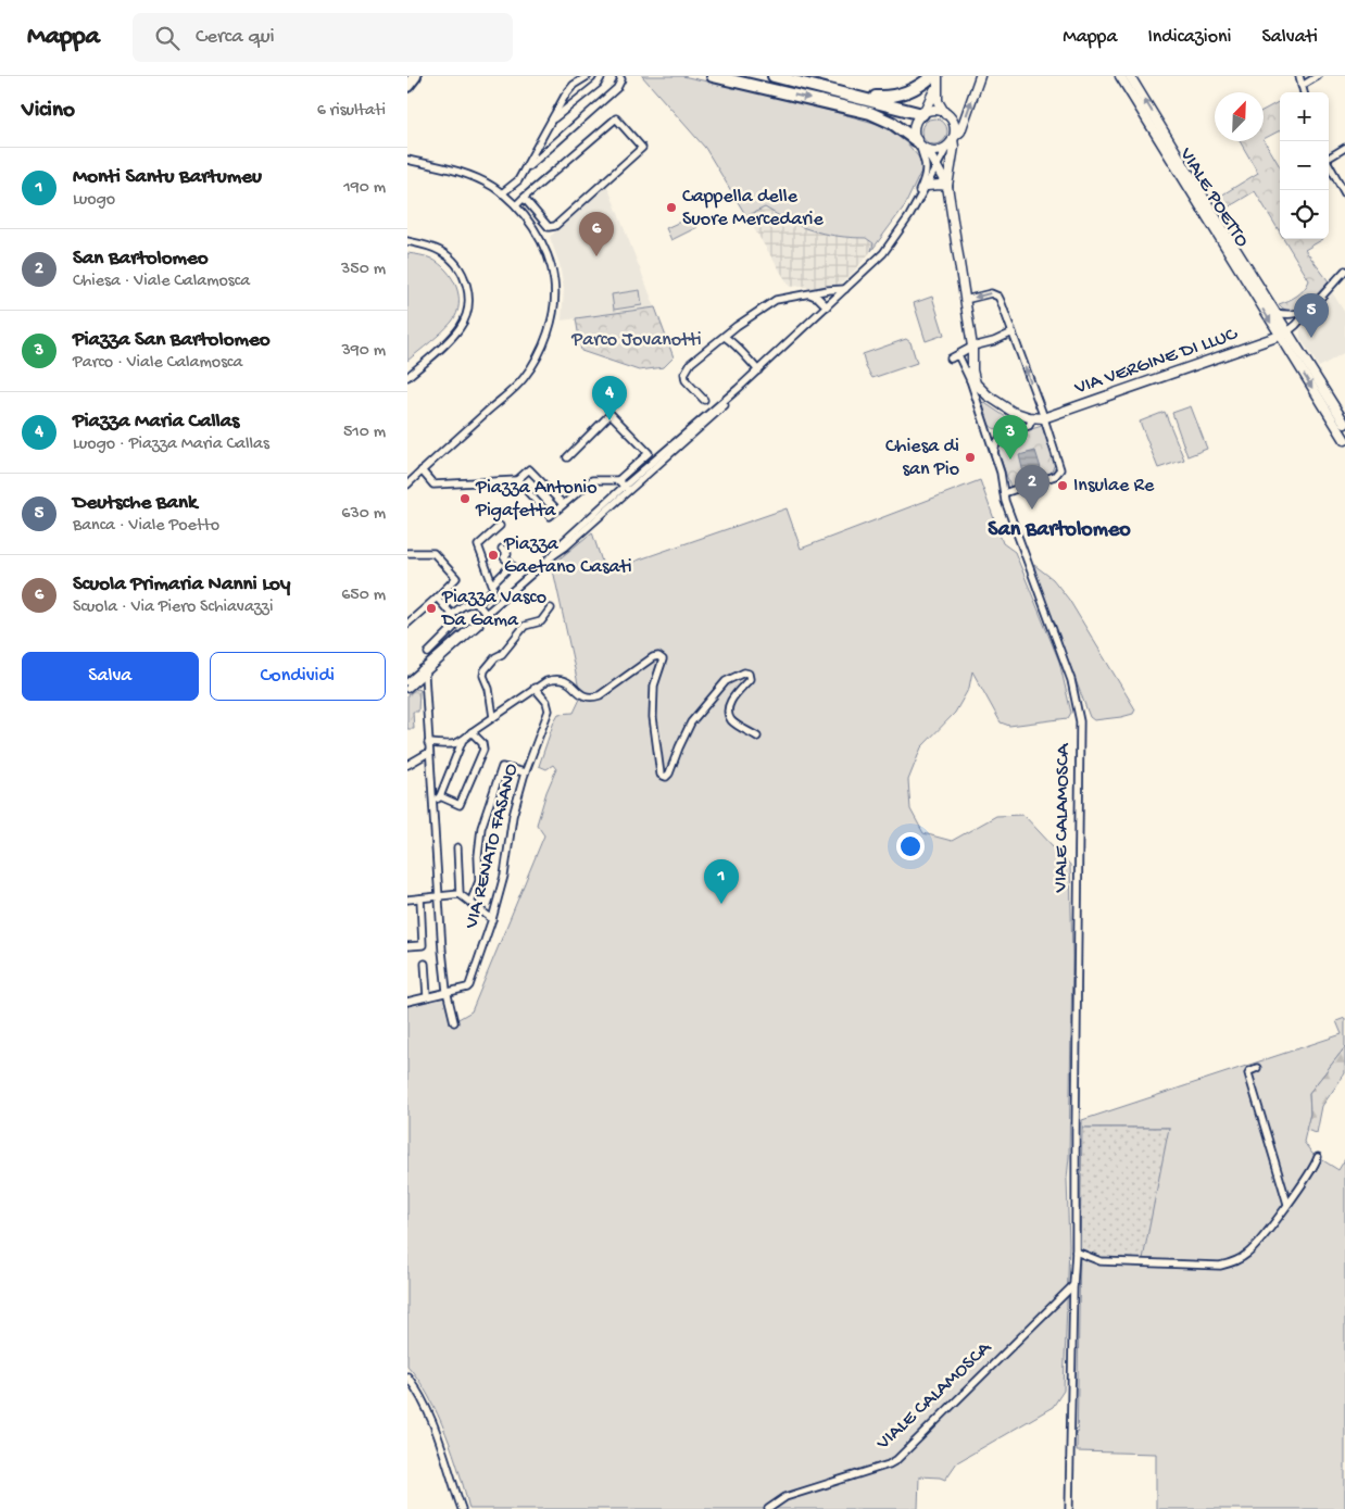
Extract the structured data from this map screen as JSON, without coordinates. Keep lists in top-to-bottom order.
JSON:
{
  "streets": {
    "street": [
      "VIALE POETTO",
      "VIA VERGINE DI LLUC",
      "VIALE CALAMOSCA",
      "VIA RENATO FASANO"
    ]
  },
  "crossings": [
    ["VIALE POETTO", "VIA VERGINE DI LLUC"]
  ],
  "districts": ["San Bartolomeo"],
  "parks": ["Parco Jovanotti"],
  "places": [
    "Cappella delle Suore Mercedarie",
    "Chiesa di san Pio",
    "Insulae Re",
    "Piazza Antonio Pigafetta",
    "Piazza Gaetano Casati",
    "Piazza Vasco Da Gama"
  ],
  "north": "top right",
  "page": {
    "header": "Mappa",
    "search": "Cerca qui",
    "nav": ["Mappa", "Indicazioni", "Salvati"],
    "heading": ["Vicino", "6 risultati"],
    "map_buttons": ["+", "−"],
    "list": [
      {
        "mark": "1",
        "name": "Monti Santu Bartumeu",
        "note": "Luogo",
        "value": "190 m"
      },
      {
        "mark": "2",
        "name": "San Bartolomeo",
        "note": "Chiesa · Viale Calamosca",
        "value": "350 m"
      },
      {
        "mark": "3",
        "name": "Piazza San Bartolomeo",
        "note": "Parco · Viale Calamosca",
        "value": "390 m"
      },
      {
        "mark": "4",
        "name": "Piazza Maria Callas",
        "note": "Luogo · Piazza Maria Callas",
        "value": "510 m"
      },
      {
        "mark": "5",
        "name": "Deutsche Bank",
        "note": "Banca · Viale Poetto",
        "value": "630 m"
      },
      {
        "mark": "6",
        "name": "Scuola Primaria Nanni Loy",
        "note": "Scuola · Via Piero Schiavazzi",
        "value": "650 m"
      }
    ],
    "pins": [
      "6",
      "5",
      "4",
      "3",
      "2",
      "1"
    ],
    "buttons": ["Salva", "Condividi"]
  }
}
